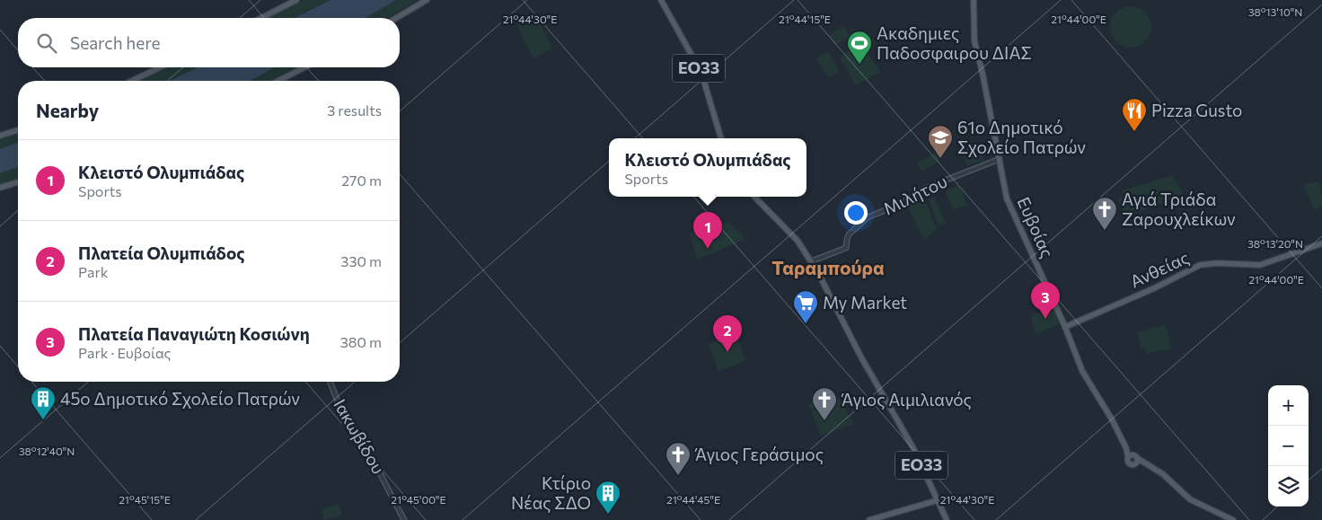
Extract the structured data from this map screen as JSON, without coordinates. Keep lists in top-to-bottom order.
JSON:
{
  "streets": {
    "main road": ["ΕΟ33", "Ευβοίας", "Ανθείας"],
    "street": ["Μιλήτου", "Ιακωβίδου"]
  },
  "crossings": [
    ["ΕΟ33", "Μιλήτου"],
    ["Μιλήτου", "Ευβοίας"],
    ["Ευβοίας", "Ανθείας"]
  ],
  "districts": ["Ταραμπούρα"],
  "places": {
    "sports": ["Ακαδημιες Παδοσφαιρου ΔΙΑΣ"],
    "restaurant": ["Pizza Gusto"],
    "school or university": ["61ο Δημοτικό Σχολείο Πατρών"],
    "church": ["Αγιά Τριάδα Ζαρουχλείκων", "Άγιος Αιμιλιανός", "Άγιος Γεράσιμος"],
    "supermarket": ["My Market"],
    "building": ["45ο Δημοτικό Σχολείο Πατρών", "Κτίριο Νέας ΣΔΟ"]
  },
  "page": {
    "search": "Search here",
    "heading": ["Nearby", "3 results"],
    "popup": ["Κλειστό Ολυμπιάδας", "Sports"],
    "list": [
      {
        "mark": "1",
        "name": "Κλειστό Ολυμπιάδας",
        "note": "Sports",
        "value": "270 m"
      },
      {
        "mark": "2",
        "name": "Πλατεία Ολυμπιάδος",
        "note": "Park",
        "value": "330 m"
      },
      {
        "mark": "3",
        "name": "Πλατεία Παναγιώτη Κοσιώνη",
        "note": "Park · Ευβοίας",
        "value": "380 m"
      }
    ],
    "pins": ["1", "3", "2"],
    "map_buttons": ["+", "−"]
  },
  "coordinates": [
    "38°13'10\"N",
    "21°44'15\"E",
    "21°44'00\"E",
    "21°44'30\"E",
    "38°13'20\"N",
    "38°12'40\"N",
    "21°45'15\"E",
    "21°45'00\"E",
    "21°44'45\"E"
  ]
}
